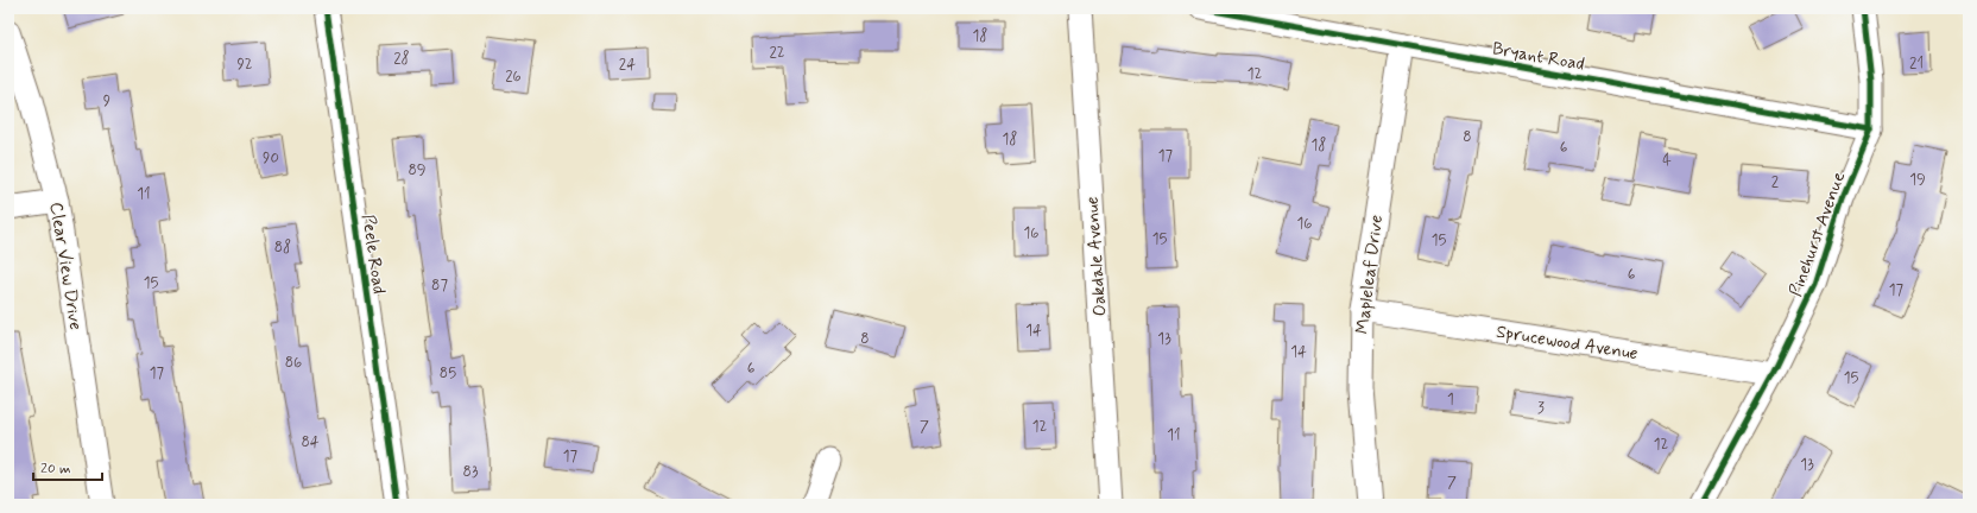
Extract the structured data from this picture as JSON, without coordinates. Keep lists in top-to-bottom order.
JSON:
{
  "streets": {
    "street": [
      "Bryant Road",
      "Pinehurst Avenue",
      "Peele Road",
      "Oakdale Avenue",
      "Clear View Drive",
      "Mapleleaf Drive",
      "Sprucewood Avenue"
    ]
  },
  "crossings": [
    ["Bryant Road", "Pinehurst Avenue"],
    ["Bryant Road", "Mapleleaf Drive"],
    ["Pinehurst Avenue", "Sprucewood Avenue"],
    ["Mapleleaf Drive", "Sprucewood Avenue"]
  ],
  "house_numbers": [
    "18",
    "22",
    "28",
    "21",
    "92",
    "24",
    "12",
    "26",
    "9",
    "8",
    "18",
    "18",
    "6",
    "17",
    "90",
    "4",
    "89",
    "19",
    "2",
    "11",
    "16",
    "16",
    "15",
    "15",
    "88",
    "6",
    "15",
    "87",
    "17",
    "14",
    "8",
    "13",
    "14",
    "86",
    "6",
    "17",
    "85",
    "15",
    "1",
    "3",
    "7",
    "12",
    "11",
    "84",
    "12",
    "17",
    "13",
    "83",
    "7"
  ],
  "scale_bar": "20 m"
}
